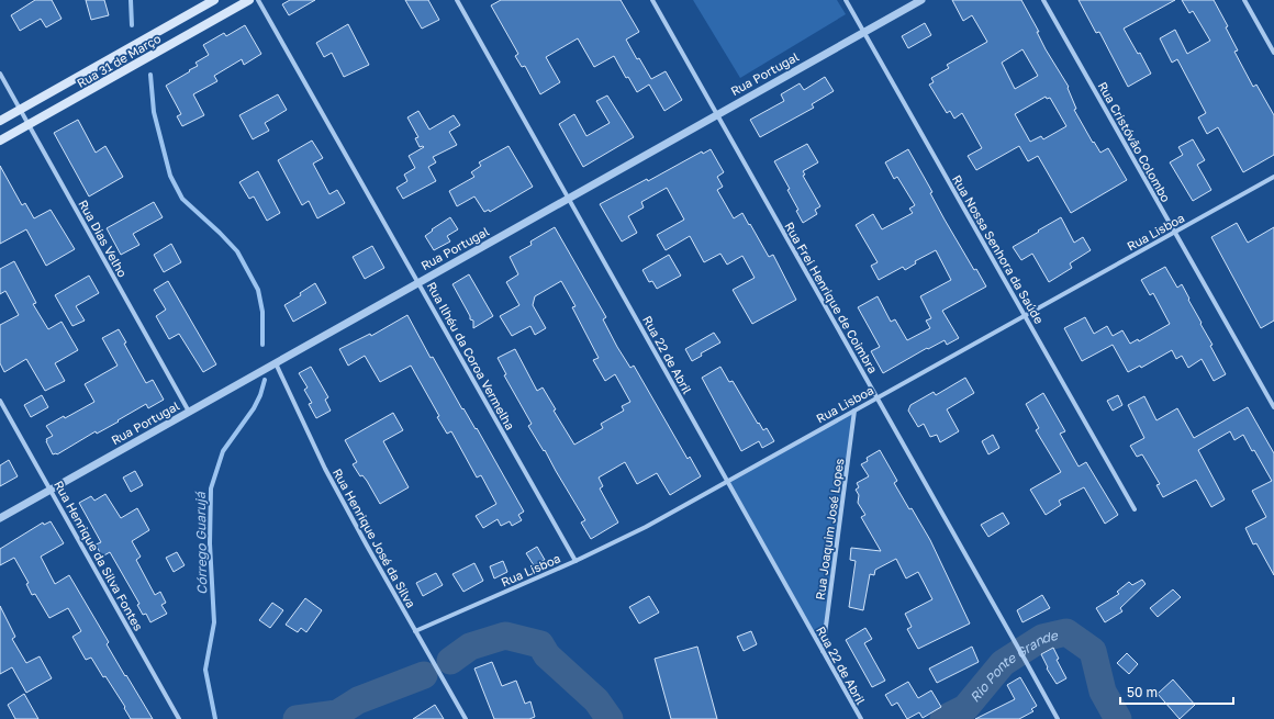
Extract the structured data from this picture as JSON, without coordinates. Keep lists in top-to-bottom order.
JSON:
{
  "streets": {
    "main road": ["Rua 31 de Março"],
    "street": [
      "Rua Portugal",
      "Rua Cristóvão Colombo",
      "Rua Lisboa",
      "Rua Dias Velho",
      "Rua Nossa Senhora da Saúde",
      "Rua Frei Henrique de Coimbra",
      "Rua 22 de Abril",
      "Rua Ilhéu da Coroa Vermelha",
      "Rua Joaquim José Lopes",
      "Rua Henrique José da Silva",
      "Rua Henrique da Silva Fontes"
    ]
  },
  "crossings": [
    ["Rua 31 de Março", "Rua Dias Velho"],
    ["Rua Portugal", "Rua Dias Velho"],
    ["Rua Portugal", "Rua Nossa Senhora da Saúde"],
    ["Rua Portugal", "Rua Frei Henrique de Coimbra"],
    ["Rua Portugal", "Rua 22 de Abril"],
    ["Rua Portugal", "Rua Ilhéu da Coroa Vermelha"],
    ["Rua Portugal", "Rua Henrique José da Silva"],
    ["Rua Portugal", "Rua Henrique da Silva Fontes"],
    ["Rua Cristóvão Colombo", "Rua Lisboa"],
    ["Rua Lisboa", "Rua Nossa Senhora da Saúde"],
    ["Rua Lisboa", "Rua Frei Henrique de Coimbra"],
    ["Rua Lisboa", "Rua 22 de Abril"],
    ["Rua Lisboa", "Rua Ilhéu da Coroa Vermelha"],
    ["Rua Lisboa", "Rua Joaquim José Lopes"],
    ["Rua Lisboa", "Rua Henrique José da Silva"],
    ["Rua 22 de Abril", "Rua Joaquim José Lopes"]
  ],
  "water": ["Córrego Guarujá", "Rio Ponte Grande"],
  "scale_bar": "50 m"
}
